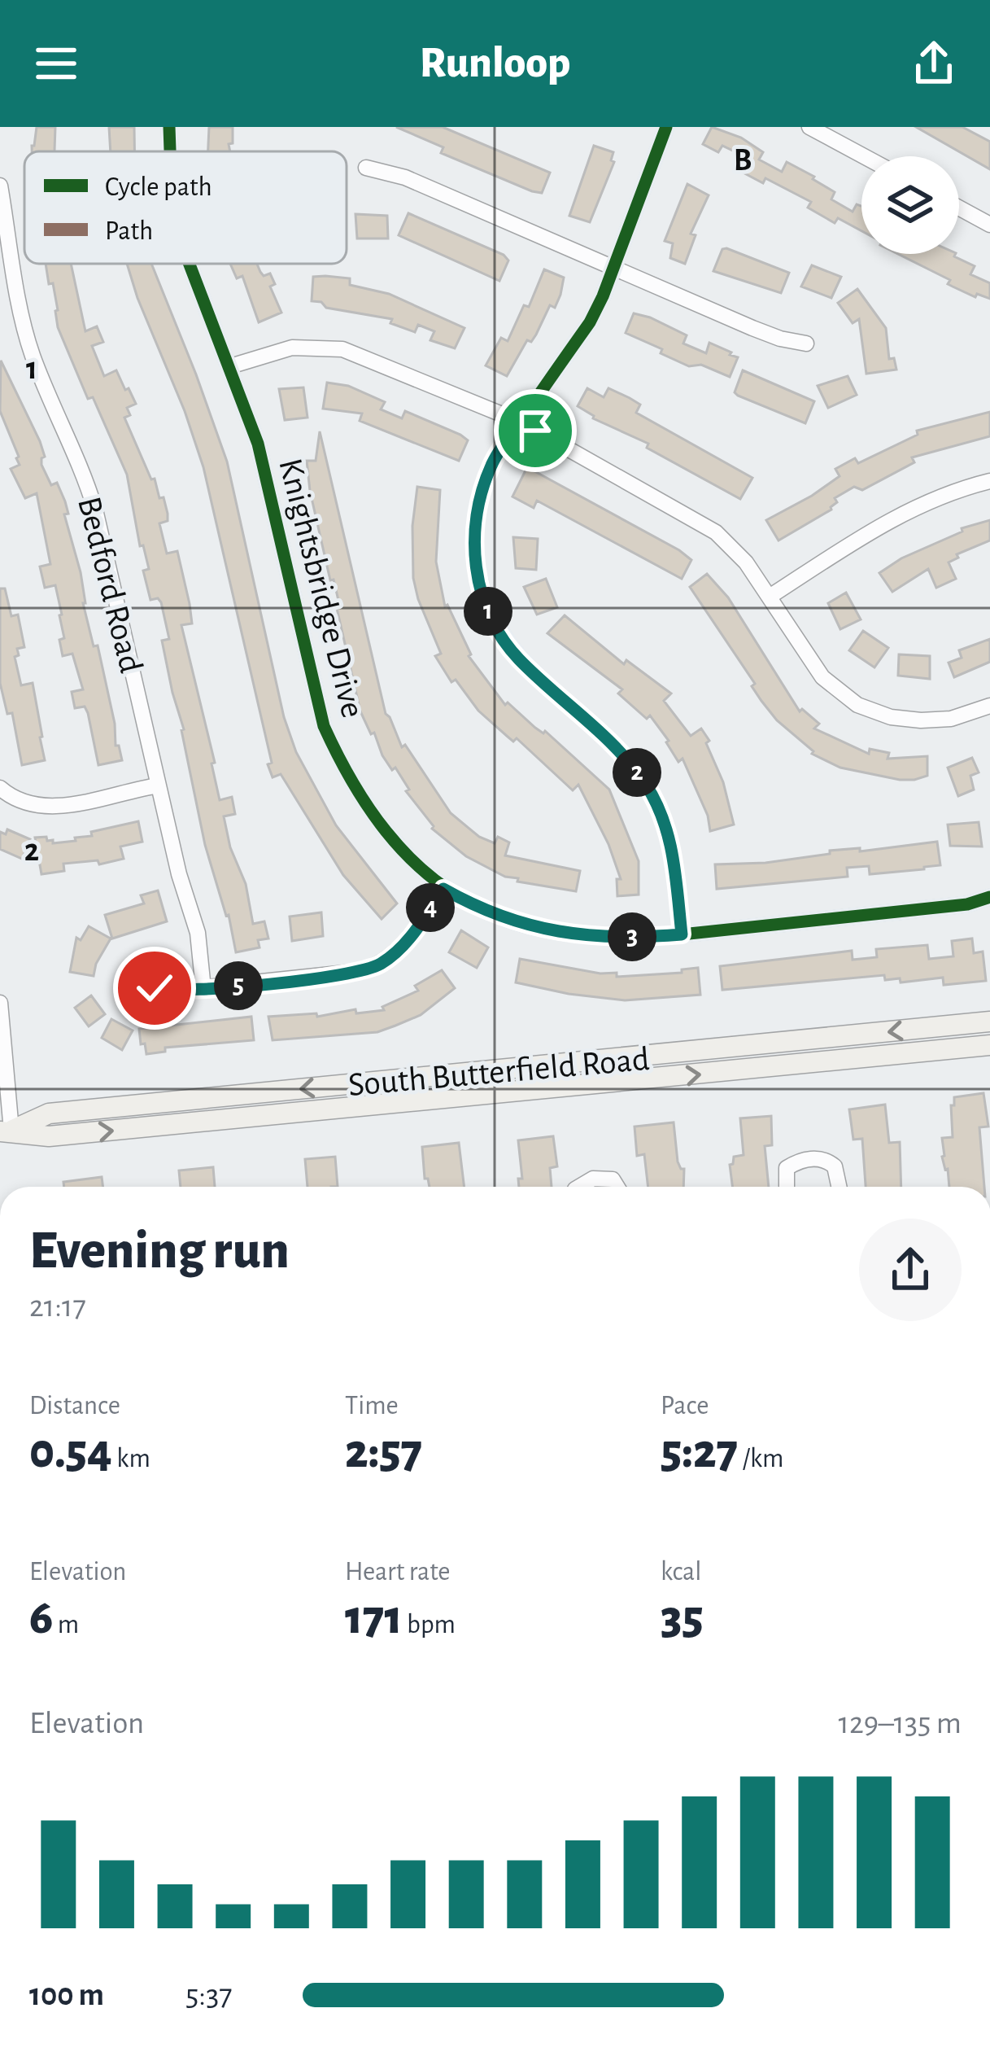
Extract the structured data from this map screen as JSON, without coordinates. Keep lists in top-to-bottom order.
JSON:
{
  "streets": {
    "main road": ["South Butterfield Road"],
    "street": ["Bedford Road", "Knightsbridge Drive"]
  },
  "legend": ["Cycle path", "Path"],
  "page": {
    "header": "Runloop",
    "pins": [
      "1",
      "2",
      "4",
      "3",
      "5"
    ],
    "heading": ["Evening run", "21:17"],
    "stats": [
      ["Distance", "0.54 km"],
      ["Time", "2:57"],
      ["Pace", "5:27 /km"],
      ["Elevation", "6 m"],
      ["Heart rate", "171 bpm"],
      ["kcal", "35"]
    ],
    "chart": ["Elevation", "129–135 m"],
    "list": [
      {
        "name": "100 m",
        "note": "5:37"
      }
    ]
  },
  "grid": {
    "columns": ["B"],
    "rows": ["1", "2"]
  }
}
